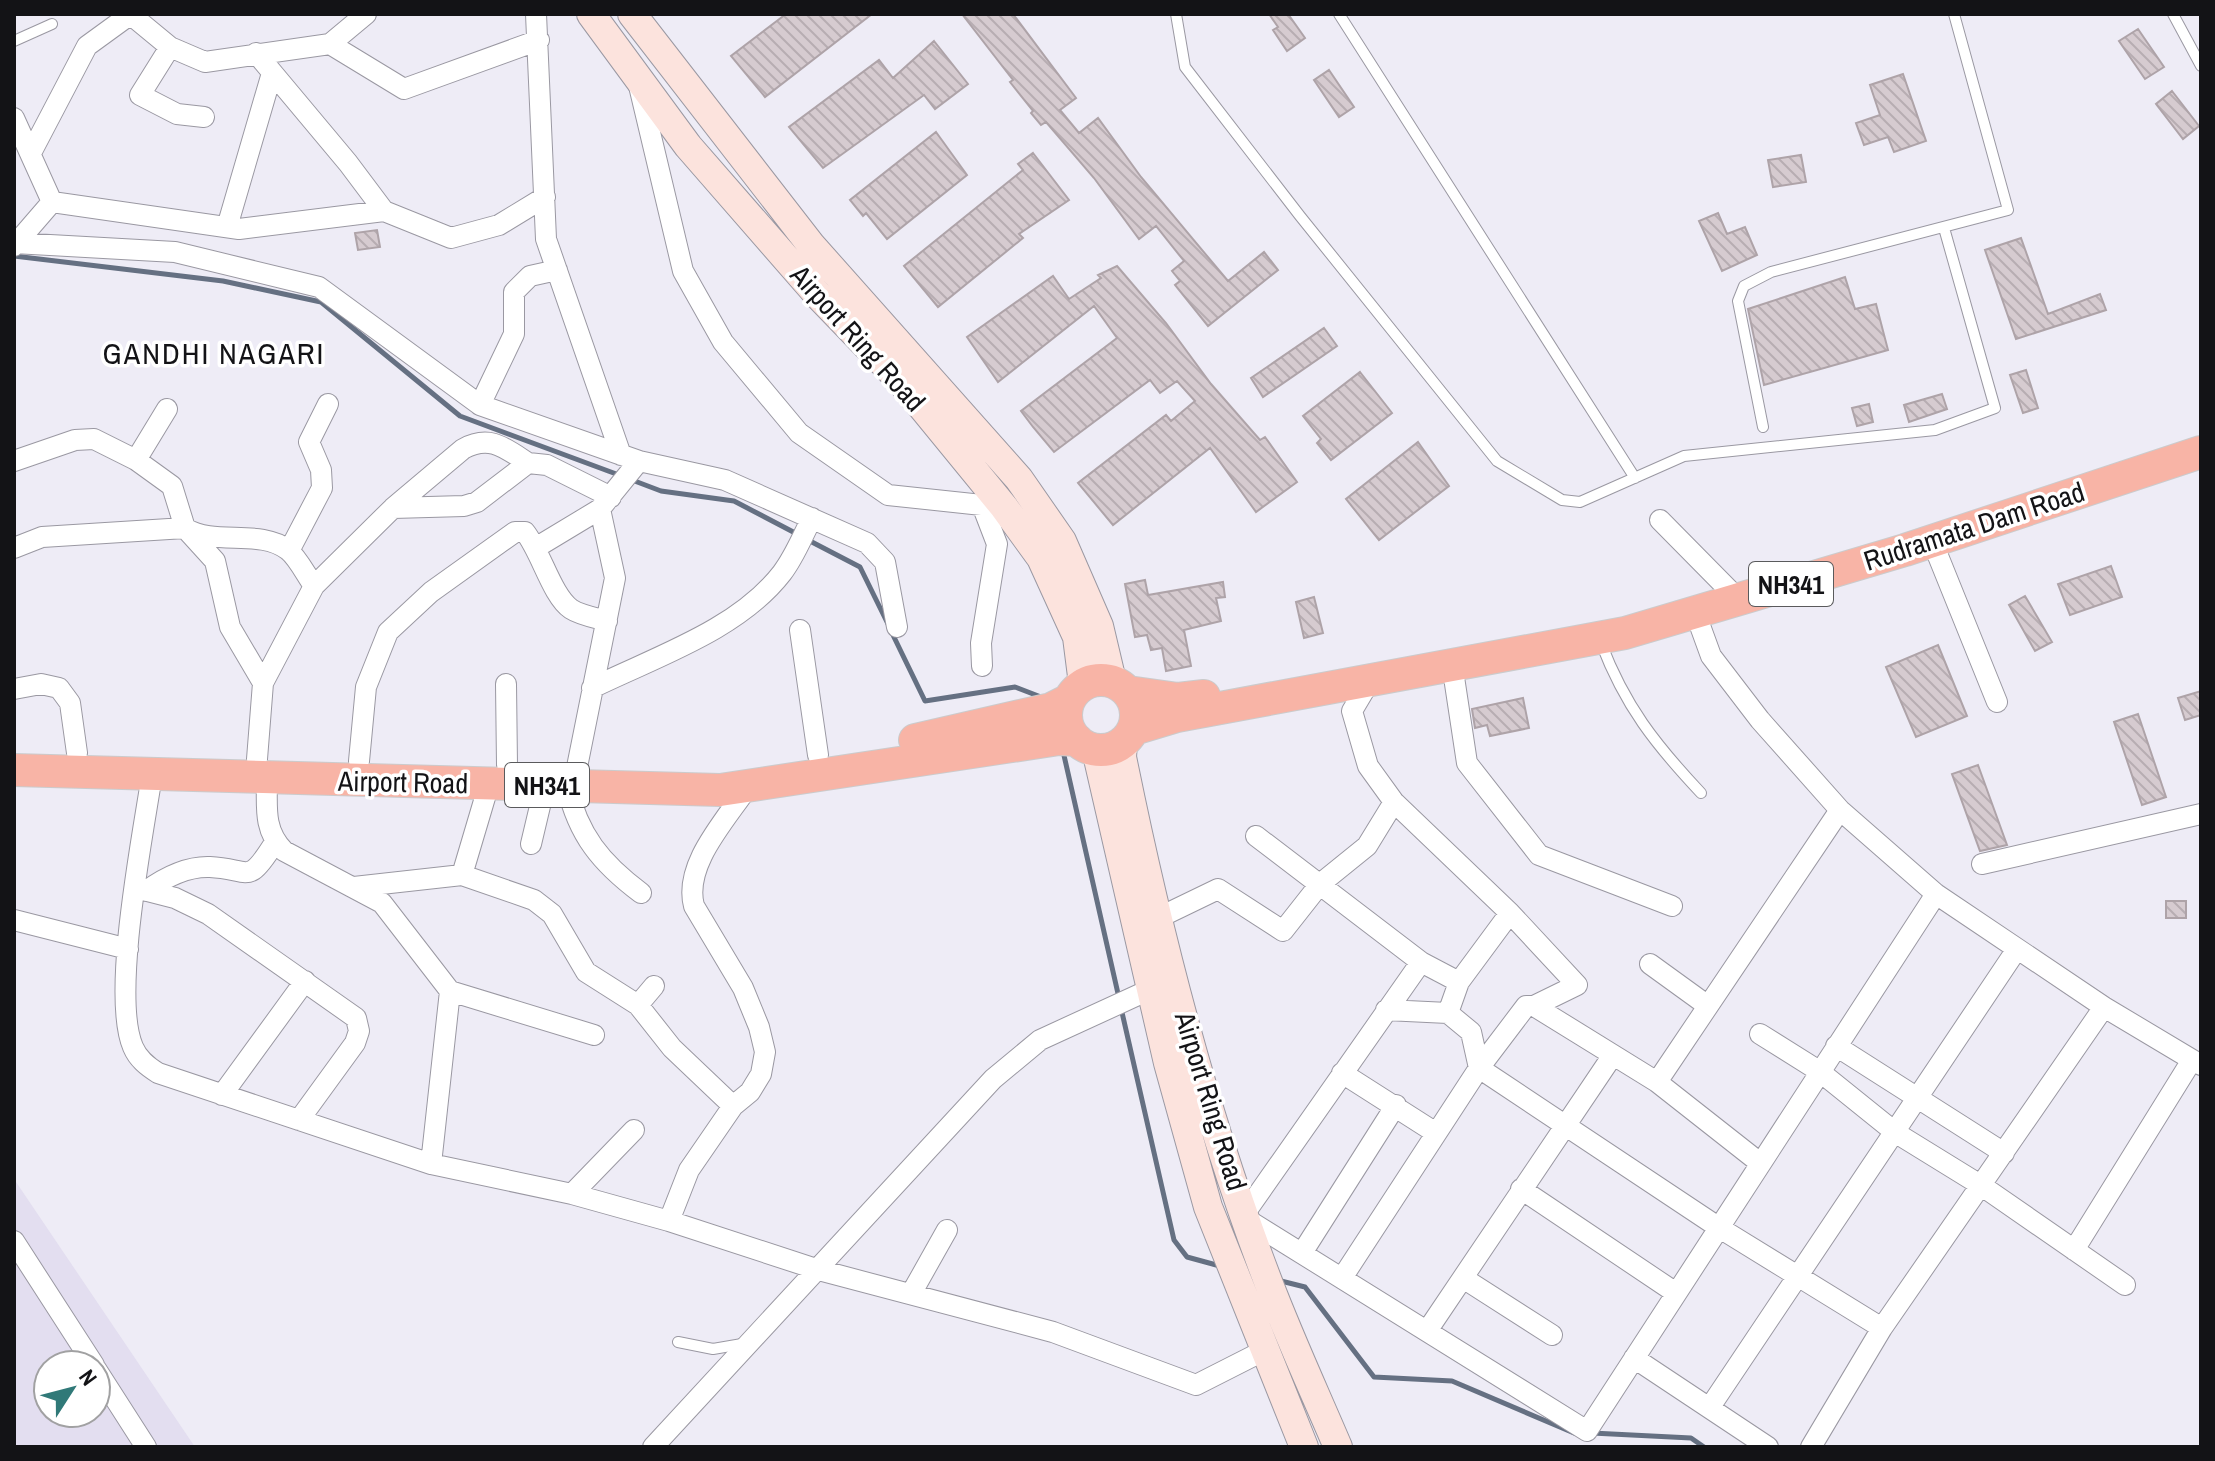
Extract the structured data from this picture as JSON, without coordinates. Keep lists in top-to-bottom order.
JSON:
{
  "streets": {
    "highway": ["Rudramata Dam Road", "NH341", "Airport Road"],
    "main road": ["Airport Ring Road"]
  },
  "crossings": [
    ["Airport Ring Road", "NH341"],
    ["Airport Ring Road", "Airport Road"],
    ["Rudramata Dam Road", "NH341"],
    ["NH341", "Airport Road"]
  ],
  "districts": ["GANDHI NAGARI"],
  "north": "top right"
}
